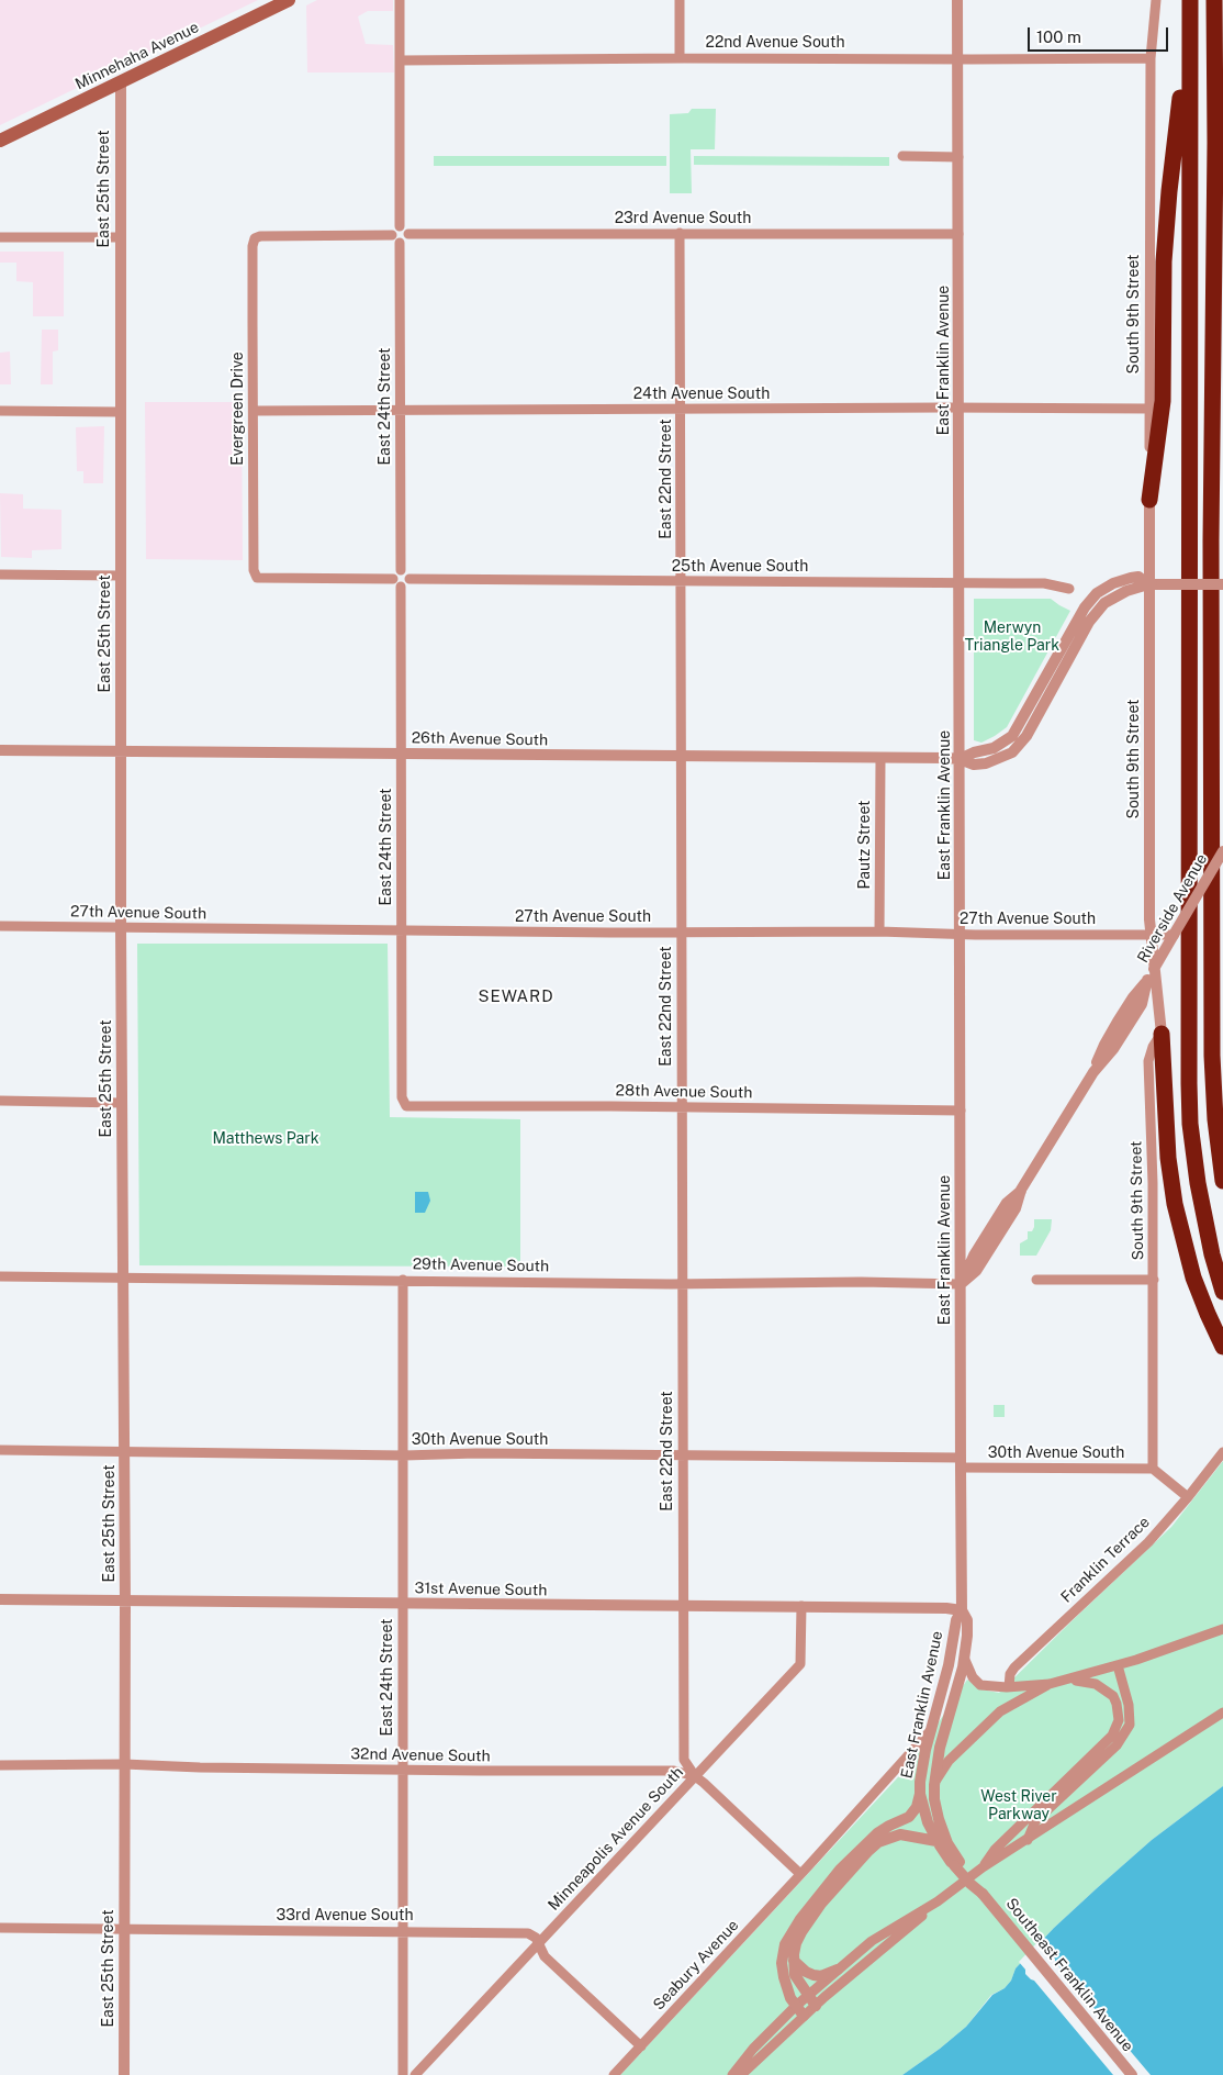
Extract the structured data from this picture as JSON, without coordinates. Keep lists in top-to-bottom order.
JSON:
{
  "streets": {
    "main road": ["Minnehaha Avenue"],
    "street": [
      "22nd Avenue South",
      "East 25th Street",
      "23rd Avenue South",
      "South 9th Street",
      "East Franklin Avenue",
      "24th Avenue South",
      "East 24th Street",
      "Evergreen Drive",
      "East 22nd Street",
      "25th Avenue South",
      "26th Avenue South",
      "Pautz Street",
      "Riverside Avenue",
      "27th Avenue South",
      "28th Avenue South",
      "29th Avenue South",
      "30th Avenue South",
      "Franklin Terrace",
      "31st Avenue South",
      "32nd Avenue South",
      "Minneapolis Avenue South",
      "33rd Avenue South",
      "Seabury Avenue",
      "Southeast Franklin Avenue"
    ]
  },
  "crossings": [
    ["22nd Avenue South", "South 9th Street"],
    ["22nd Avenue South", "East Franklin Avenue"],
    ["Minnehaha Avenue", "East 25th Street"],
    ["East 25th Street", "26th Avenue South"],
    ["East 25th Street", "27th Avenue South"],
    ["East 25th Street", "29th Avenue South"],
    ["East 25th Street", "30th Avenue South"],
    ["East 25th Street", "31st Avenue South"],
    ["East 25th Street", "32nd Avenue South"],
    ["East 25th Street", "33rd Avenue South"],
    ["23rd Avenue South", "East Franklin Avenue"],
    ["23rd Avenue South", "East 24th Street"],
    ["23rd Avenue South", "Evergreen Drive"],
    ["23rd Avenue South", "East 22nd Street"],
    ["South 9th Street", "24th Avenue South"],
    ["South 9th Street", "26th Avenue South"],
    ["South 9th Street", "Riverside Avenue"],
    ["South 9th Street", "27th Avenue South"],
    ["South 9th Street", "30th Avenue South"],
    ["East Franklin Avenue", "24th Avenue South"],
    ["East Franklin Avenue", "25th Avenue South"],
    ["East Franklin Avenue", "26th Avenue South"],
    ["East Franklin Avenue", "Riverside Avenue"],
    ["East Franklin Avenue", "27th Avenue South"],
    ["East Franklin Avenue", "28th Avenue South"],
    ["East Franklin Avenue", "29th Avenue South"],
    ["East Franklin Avenue", "30th Avenue South"],
    ["East Franklin Avenue", "31st Avenue South"],
    ["East Franklin Avenue", "Seabury Avenue"],
    ["East Franklin Avenue", "Southeast Franklin Avenue"],
    ["24th Avenue South", "East 24th Street"],
    ["24th Avenue South", "Evergreen Drive"],
    ["24th Avenue South", "East 22nd Street"],
    ["East 24th Street", "Evergreen Drive"],
    ["East 24th Street", "25th Avenue South"],
    ["East 24th Street", "26th Avenue South"],
    ["East 24th Street", "27th Avenue South"],
    ["East 24th Street", "28th Avenue South"],
    ["East 24th Street", "29th Avenue South"],
    ["East 24th Street", "30th Avenue South"],
    ["East 24th Street", "31st Avenue South"],
    ["East 24th Street", "32nd Avenue South"],
    ["East 24th Street", "33rd Avenue South"],
    ["Evergreen Drive", "25th Avenue South"],
    ["East 22nd Street", "25th Avenue South"],
    ["East 22nd Street", "26th Avenue South"],
    ["East 22nd Street", "27th Avenue South"],
    ["East 22nd Street", "28th Avenue South"],
    ["East 22nd Street", "29th Avenue South"],
    ["East 22nd Street", "30th Avenue South"],
    ["East 22nd Street", "31st Avenue South"],
    ["East 22nd Street", "32nd Avenue South"],
    ["East 22nd Street", "Minneapolis Avenue South"],
    ["26th Avenue South", "Pautz Street"],
    ["Pautz Street", "27th Avenue South"],
    ["Riverside Avenue", "27th Avenue South"],
    ["Riverside Avenue", "29th Avenue South"],
    ["31st Avenue South", "Minneapolis Avenue South"],
    ["32nd Avenue South", "Minneapolis Avenue South"],
    ["Minneapolis Avenue South", "33rd Avenue South"],
    ["33rd Avenue South", "Seabury Avenue"]
  ],
  "districts": ["SEWARD"],
  "parks": ["Merwyn Triangle Park", "Matthews Park", "West River Parkway"],
  "scale_bar": "100 m"
}
